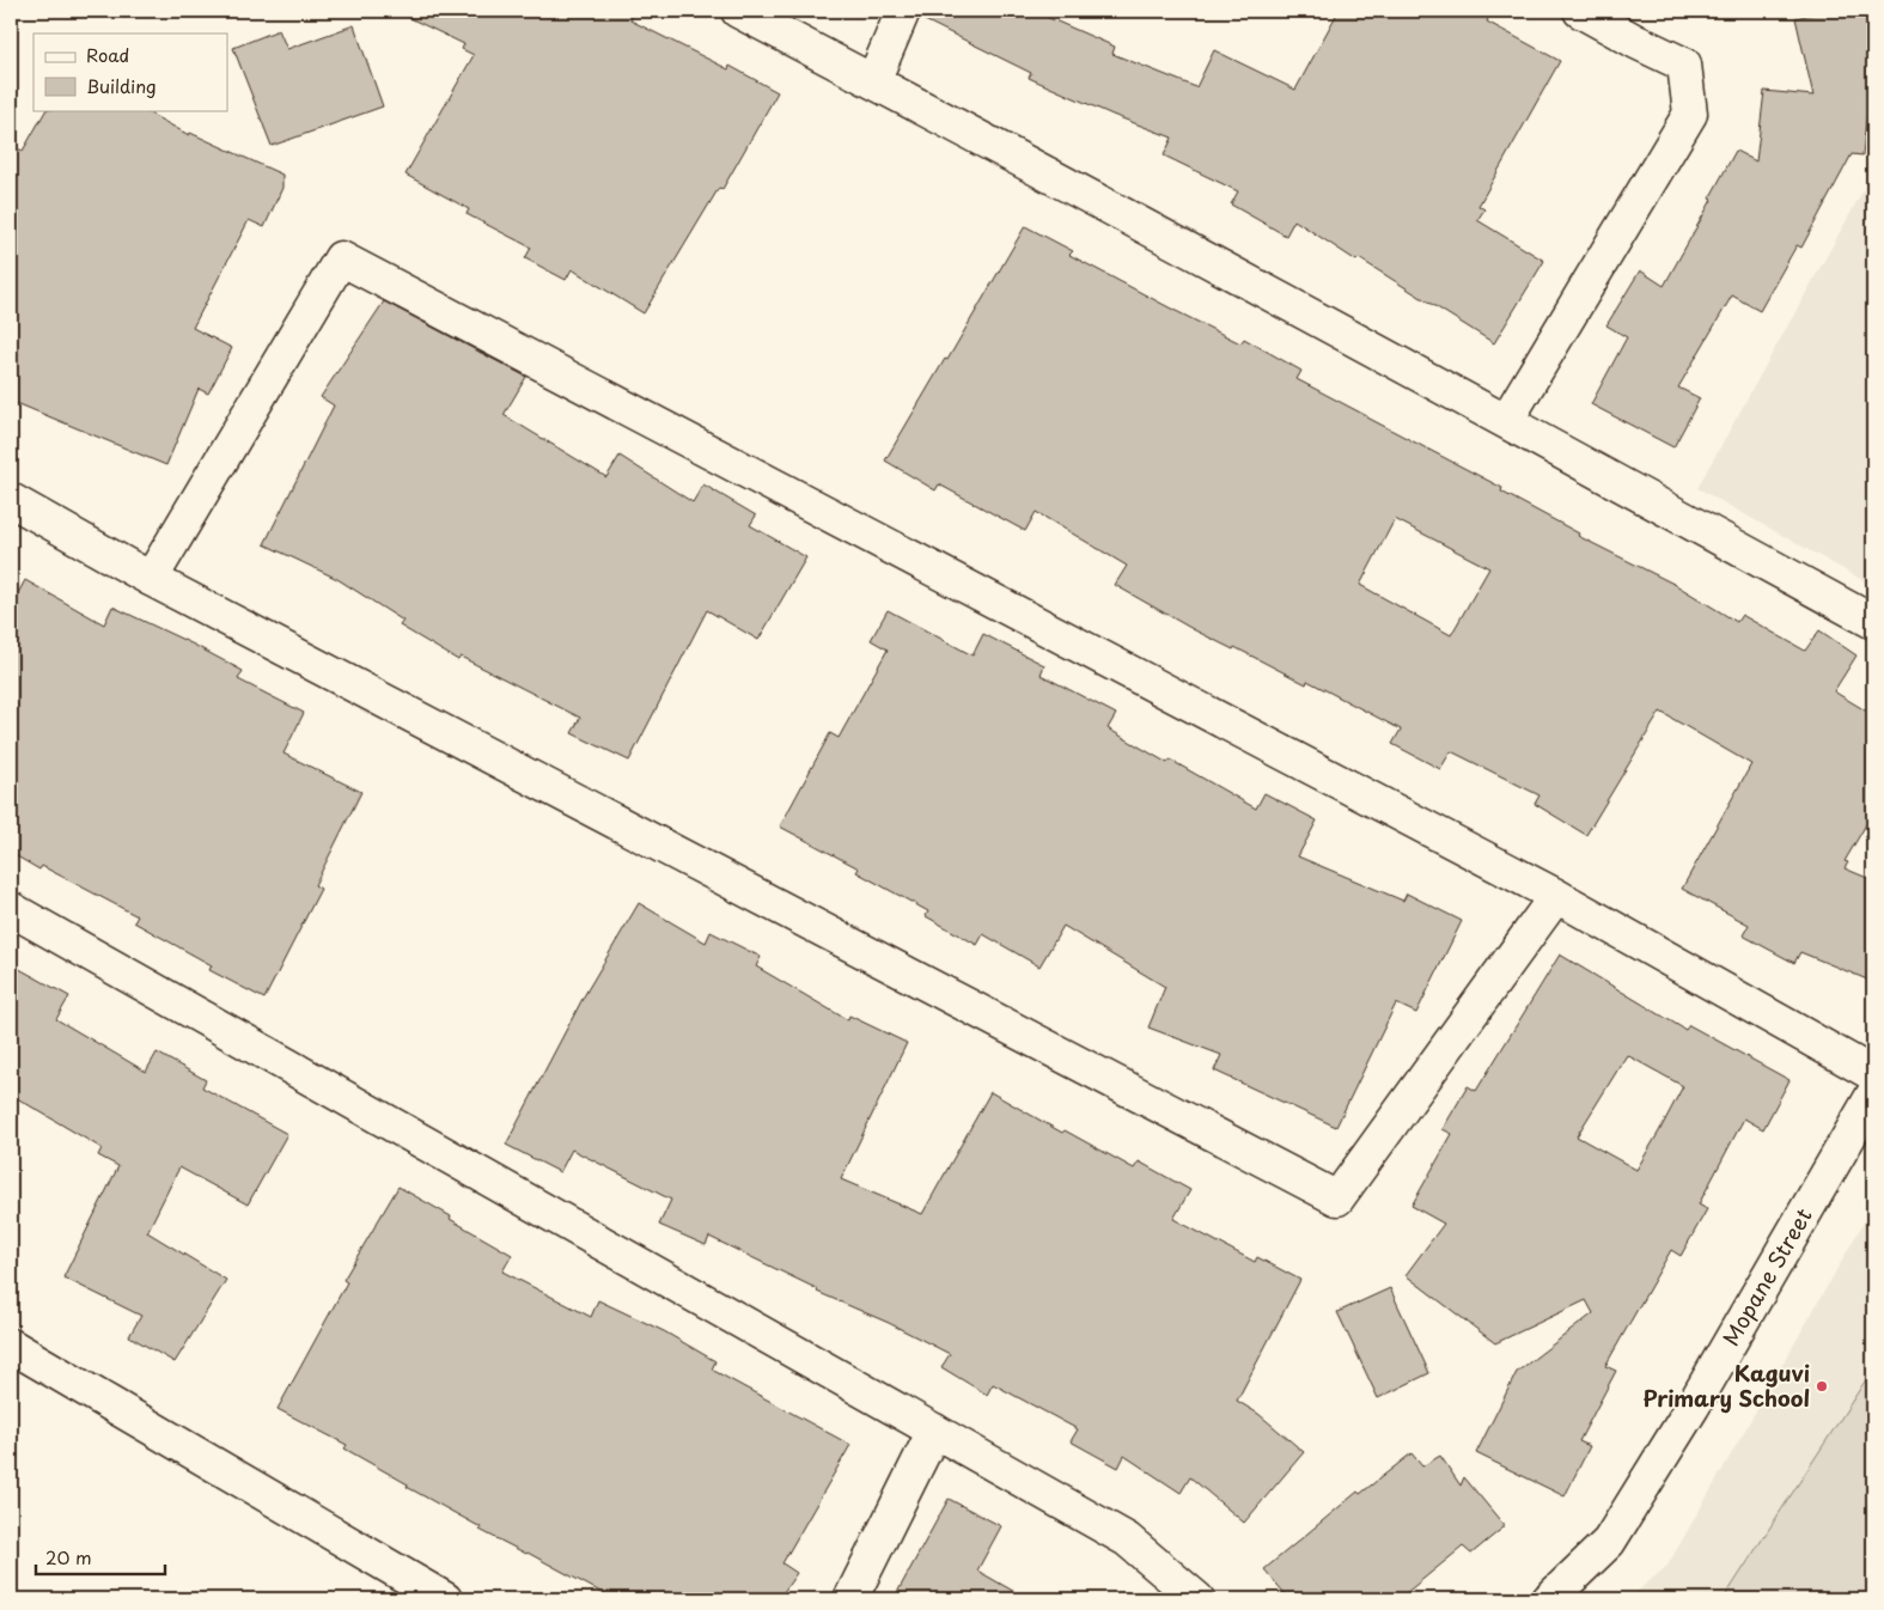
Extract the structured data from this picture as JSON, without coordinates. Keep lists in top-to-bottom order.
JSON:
{
  "streets": {
    "street": ["Mopane Street"]
  },
  "places": ["Kaguvi Primary School"],
  "legend": ["Road", "Building"],
  "scale_bar": "20 m"
}
